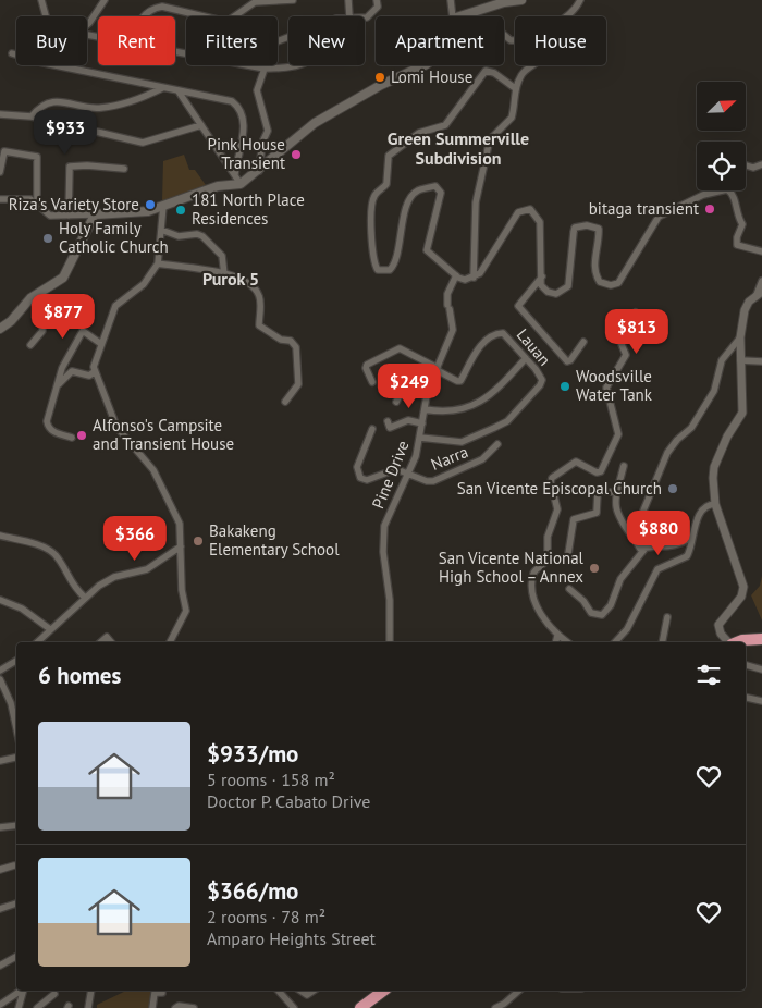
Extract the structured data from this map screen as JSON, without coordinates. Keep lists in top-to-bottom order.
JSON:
{
  "streets": {
    "street": ["Lauan", "Narra", "Pine Drive"]
  },
  "crossings": [
    ["Lauan", "Pine Drive"],
    ["Narra", "Pine Drive"]
  ],
  "districts": ["Green Summerville Subdivision", "Purok 5"],
  "places": [
    "Lomi House",
    "Pink House Transient",
    "Riza's Variety Store",
    "bitaga transient",
    "181 North Place Residences",
    "Holy Family Catholic Church",
    "Woodsville Water Tank",
    "Alfonso's Campsite and Transient House",
    "San Vicente Episcopal Church",
    "Bakakeng Elementary School",
    "San Vicente National High School – Annex"
  ],
  "north": "top right",
  "page": {
    "chip": [
      "Buy",
      "Rent",
      "Filters",
      "New",
      "Apartment",
      "House"
    ],
    "price": [
      "$933",
      "$877",
      "$813",
      "$249",
      "$880",
      "$366"
    ],
    "heading": "6 homes",
    "list": [
      {
        "name": "$933/mo",
        "note": "5 rooms · 158 m² · Doctor P. Cabato Drive"
      },
      {
        "name": "$366/mo",
        "note": "2 rooms · 78 m² · Amparo Heights Street"
      }
    ]
  }
}
